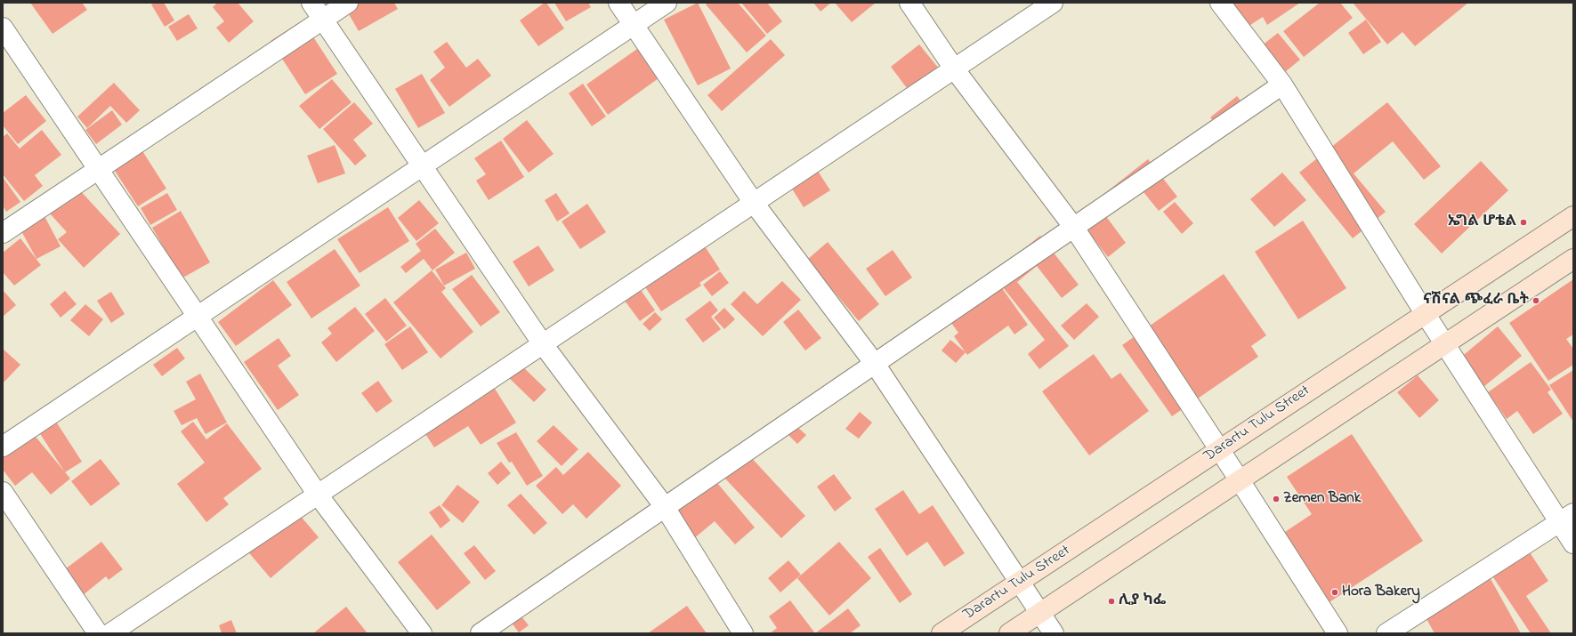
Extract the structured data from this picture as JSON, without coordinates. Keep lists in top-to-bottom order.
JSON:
{
  "streets": {
    "main road": ["Darartu Tulu Street"]
  },
  "places": [
    "ኤግል ሆቴል",
    "ናሽናል ጭፈራ ቤት",
    "Zemen Bank",
    "Hora Bakery",
    "ሊያ ካፌ"
  ]
}
